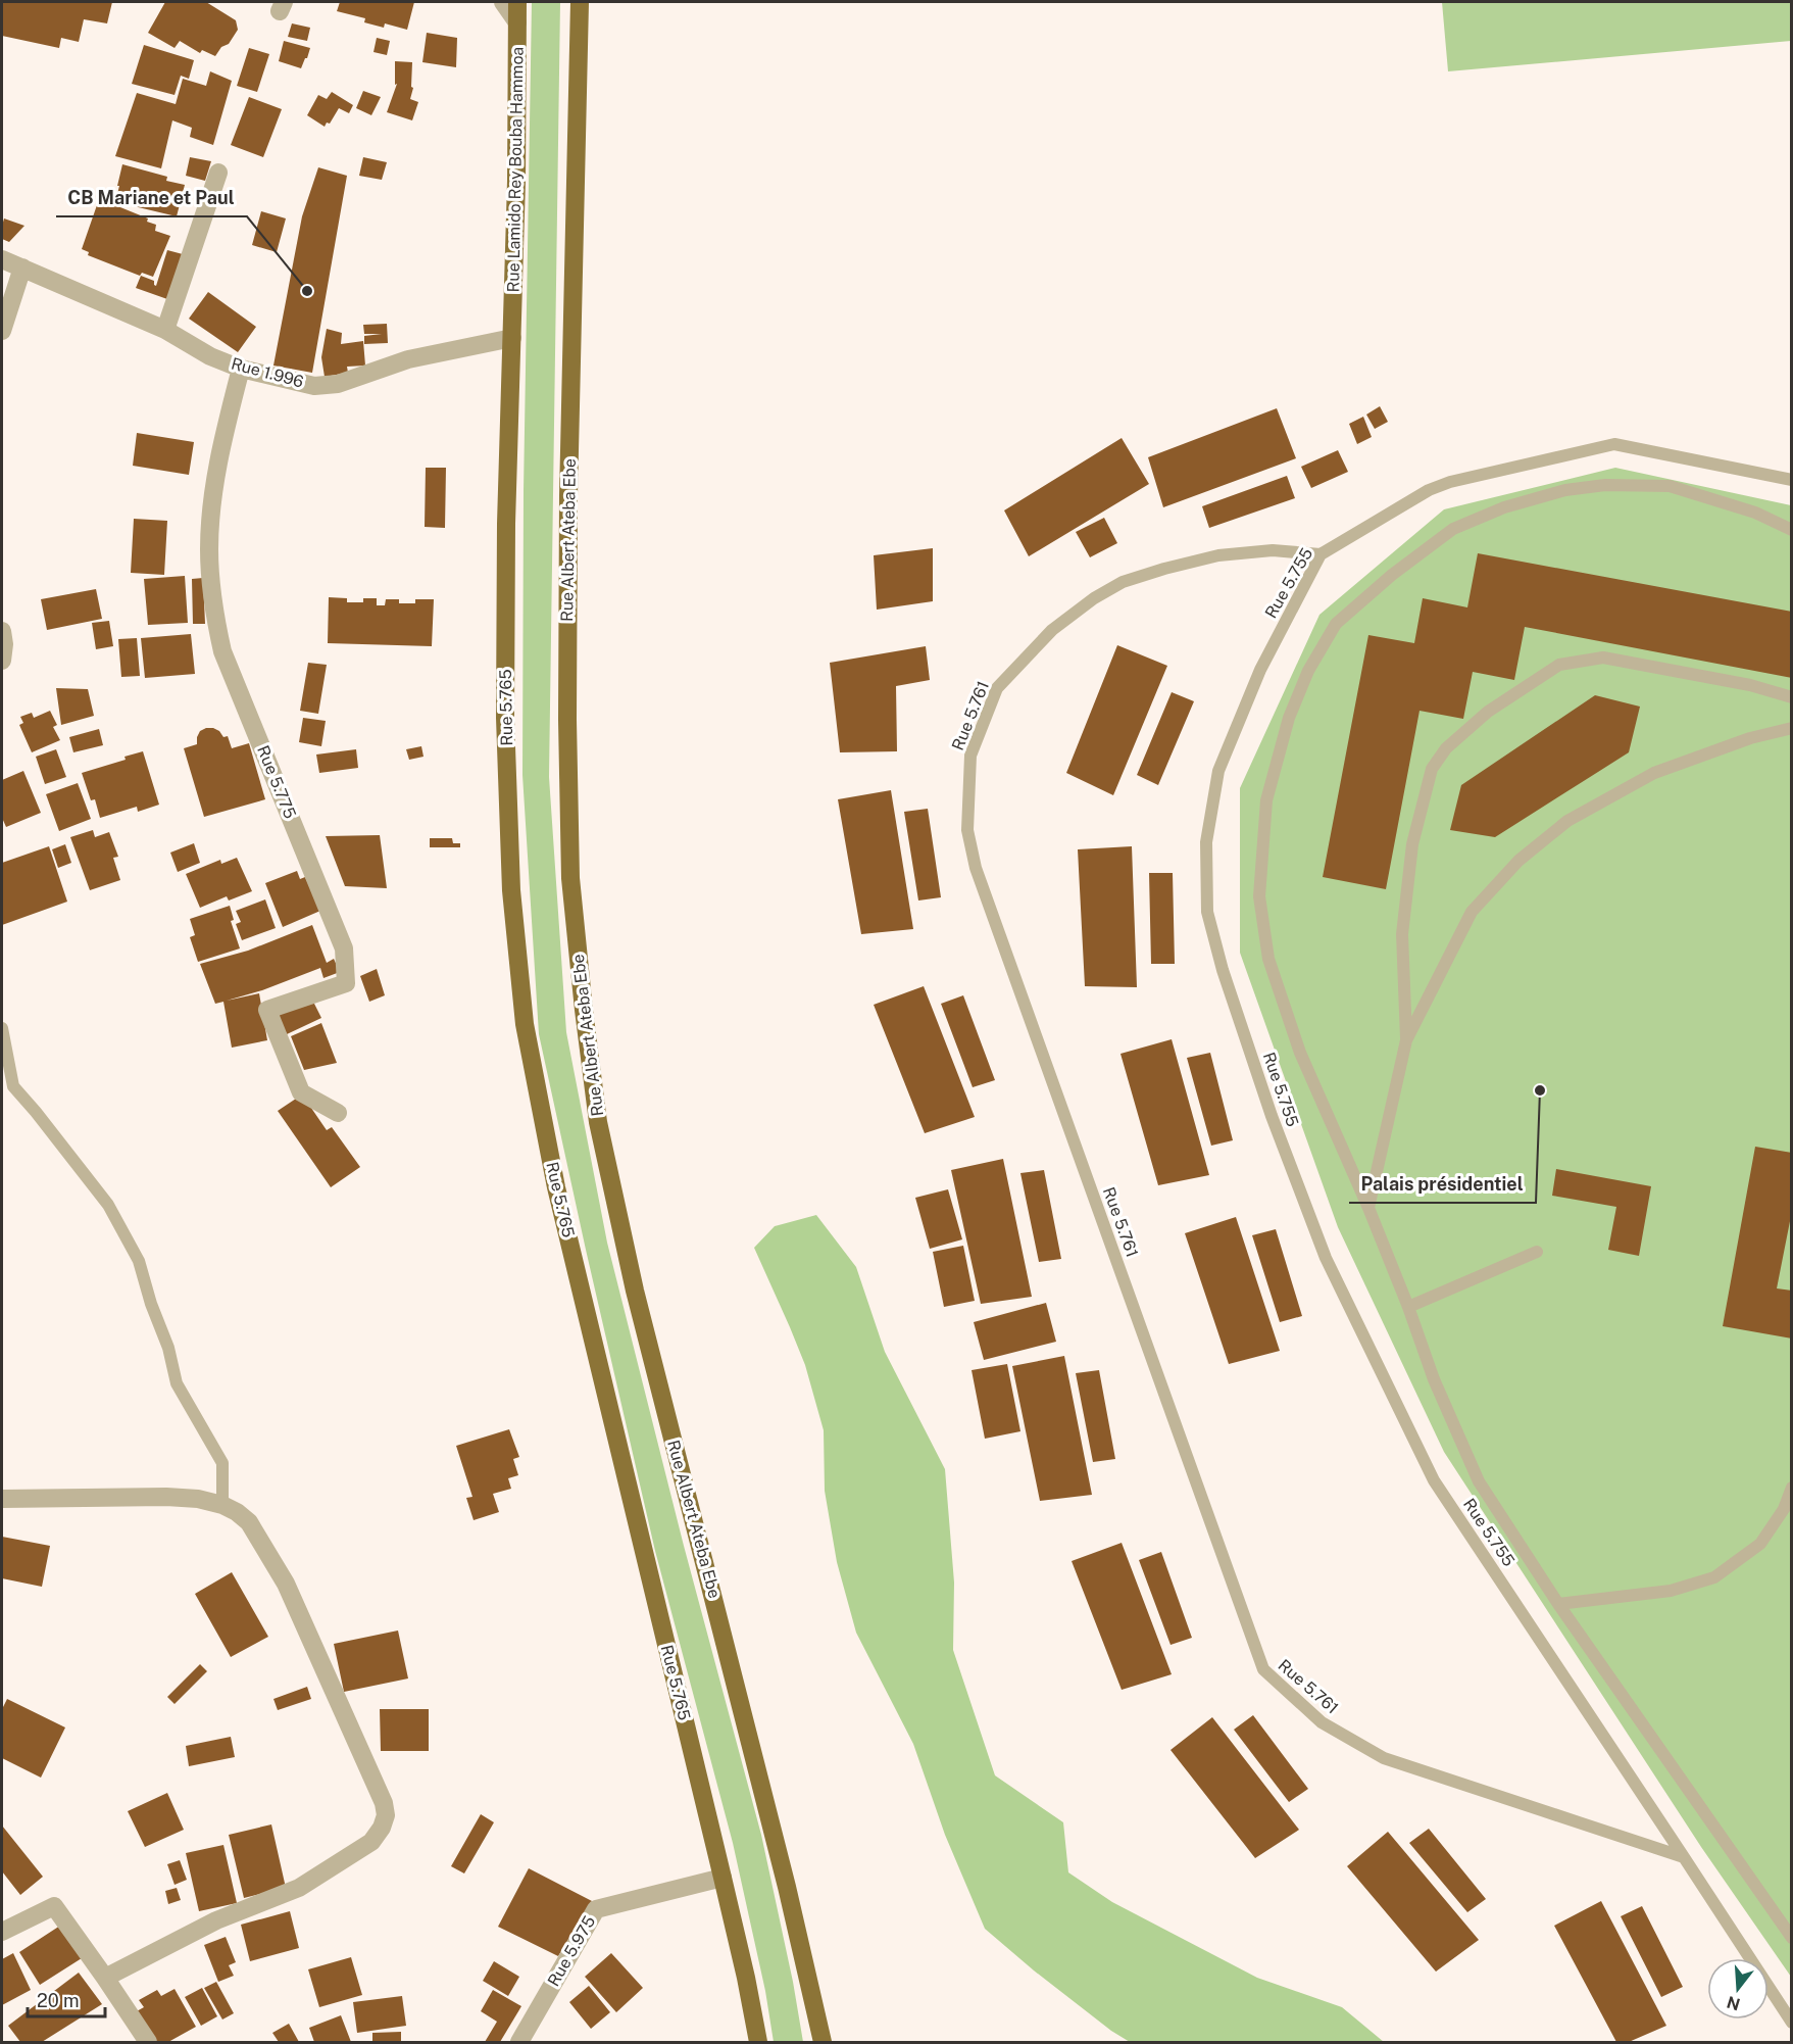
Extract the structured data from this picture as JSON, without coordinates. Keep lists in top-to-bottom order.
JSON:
{
  "streets": {
    "highway": ["Rue Lamido Rey Bouba Hammoa", "Rue Albert Ateba Ebe", "Rue 5.765"],
    "street": ["Rue 1.996", "Rue 5.775", "Rue 5.975"],
    "lane": ["Rue 5.755", "Rue 5.761"]
  },
  "crossings": [
    ["Rue Lamido Rey Bouba Hammoa", "Rue 1.996"],
    ["Rue Lamido Rey Bouba Hammoa", "Rue 5.765"],
    ["Rue 1.996", "Rue 5.765"],
    ["Rue 1.996", "Rue 5.775"],
    ["Rue 5.755", "Rue 5.761"],
    ["Rue 5.765", "Rue 5.975"]
  ],
  "places": ["CB Mariane et Paul", "Palais présidentiel"],
  "scale_bar": "20 m",
  "north": "bottom"
}
